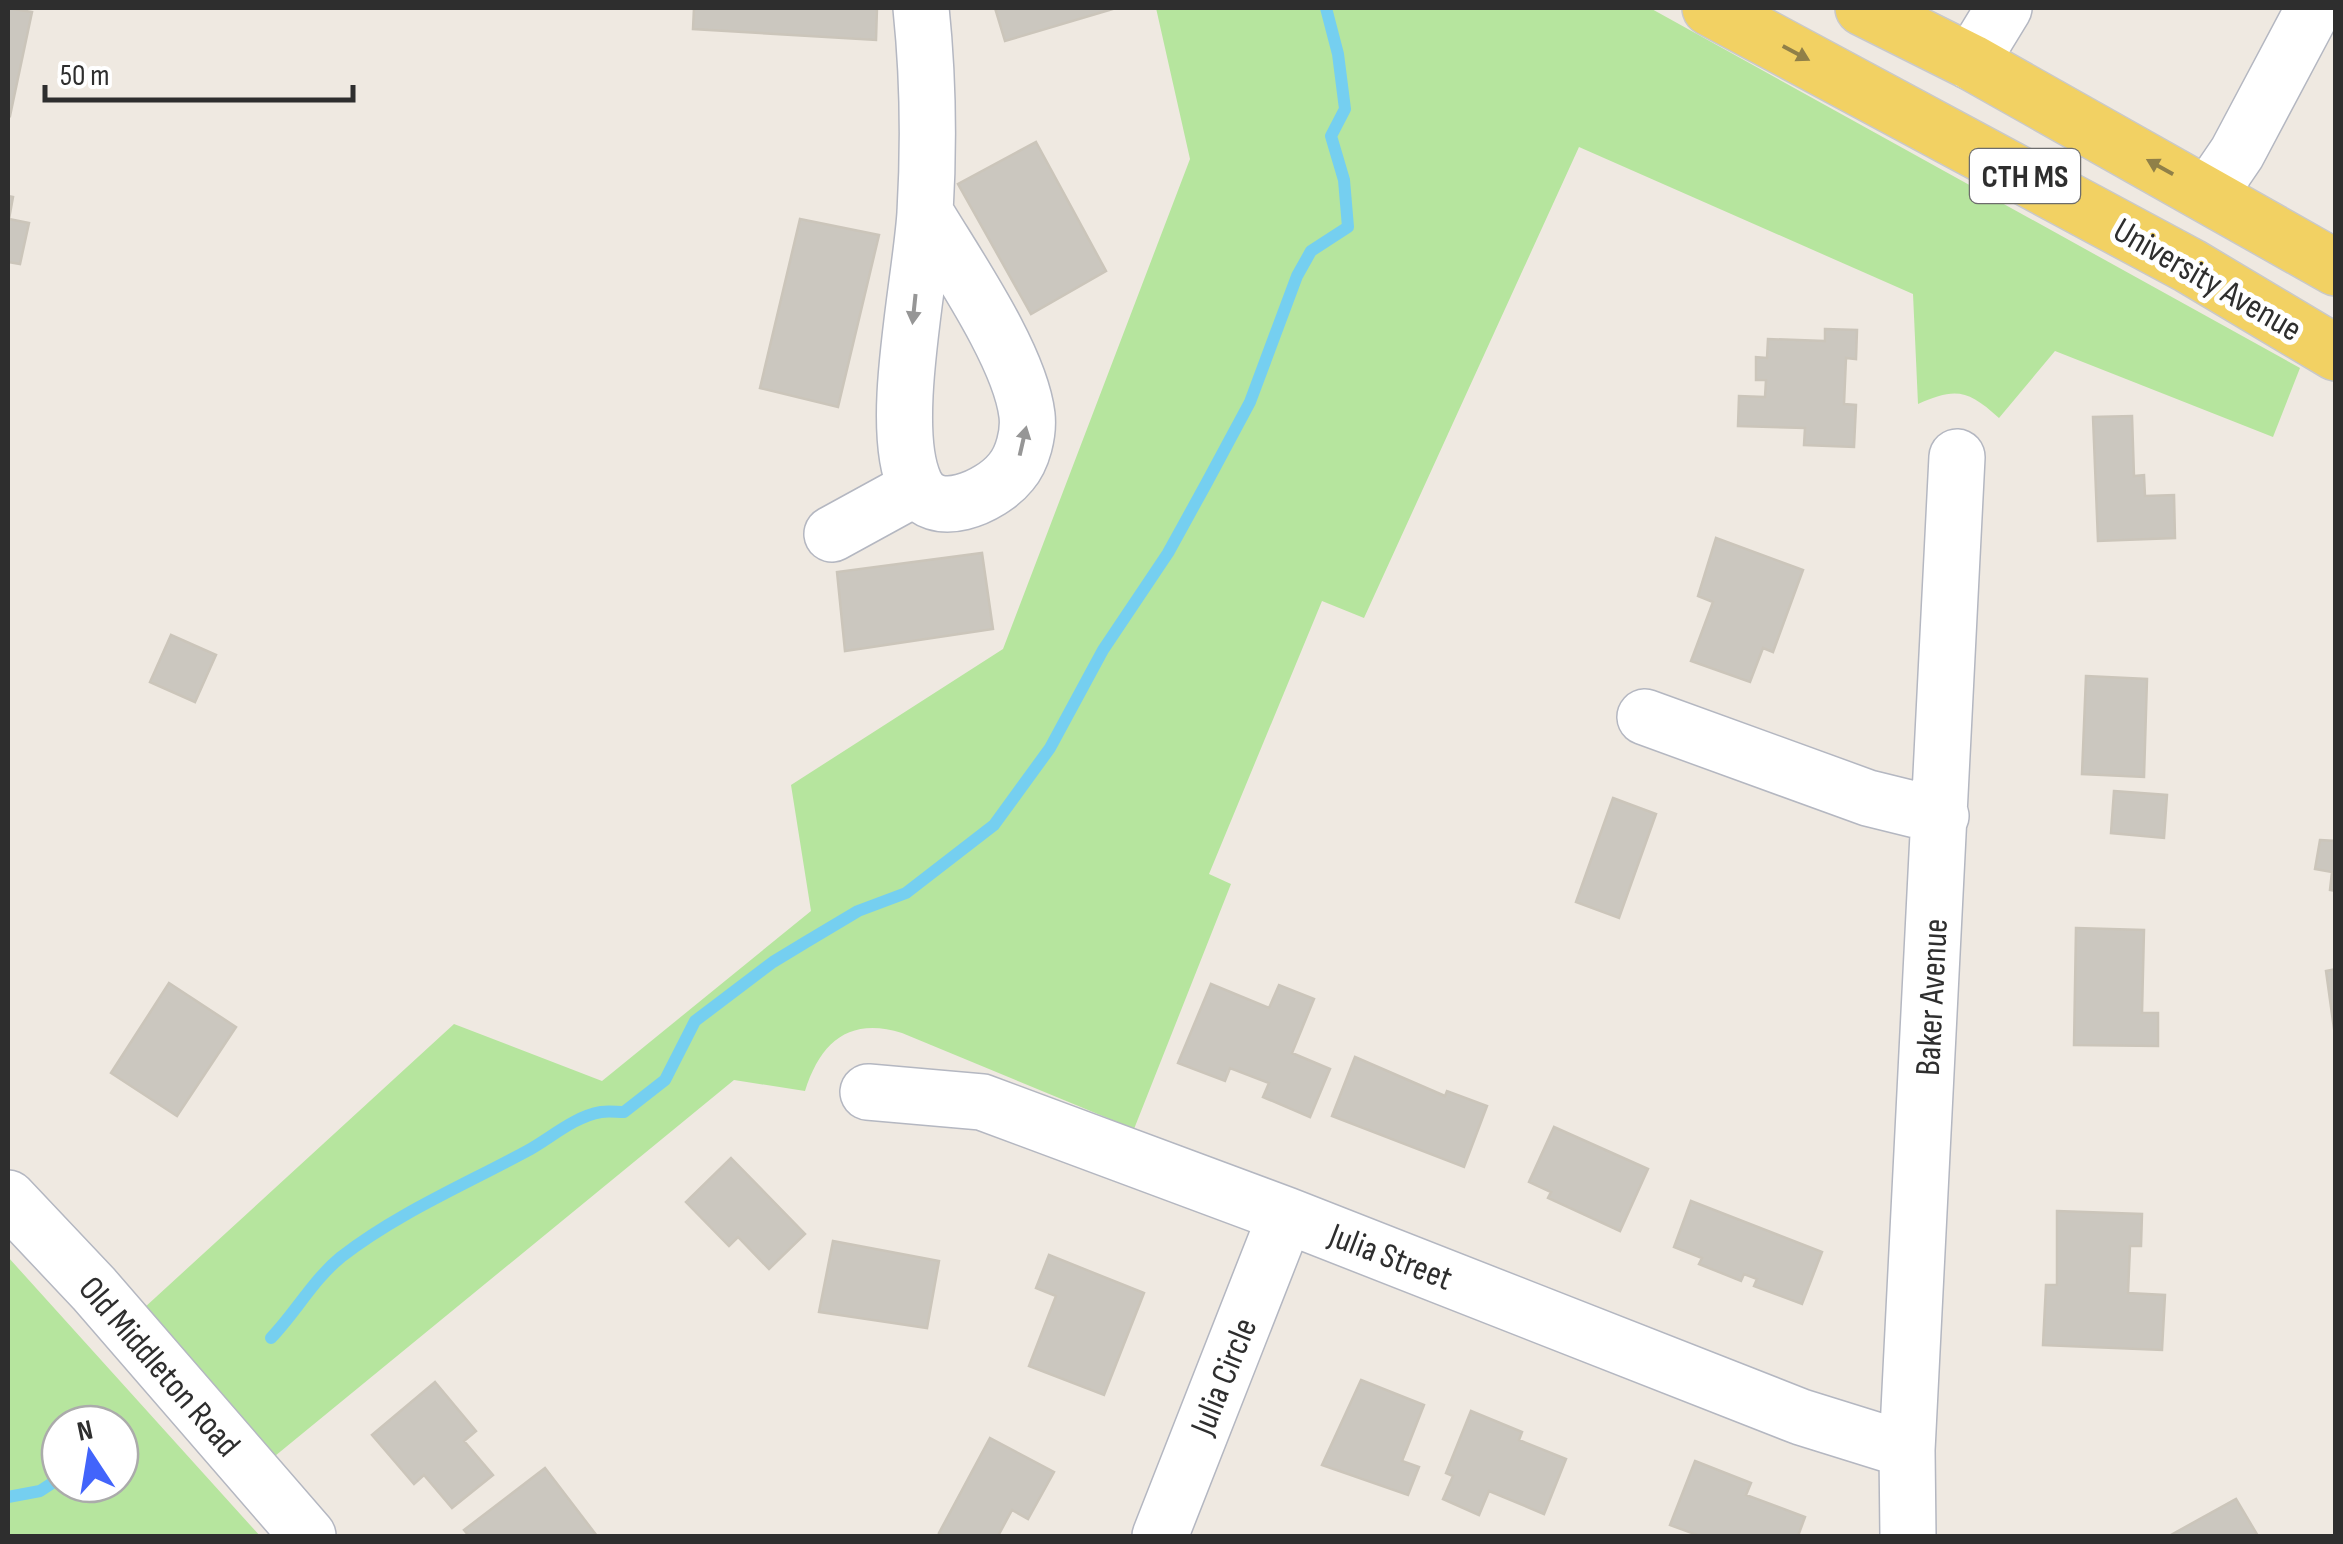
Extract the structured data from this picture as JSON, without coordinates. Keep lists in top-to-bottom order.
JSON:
{
  "streets": {
    "main road": ["CTH MS", "University Avenue"],
    "street": [
      "Baker Avenue",
      "Julia Street",
      "Old Middleton Road",
      "Julia Circle"
    ]
  },
  "crossings": [
    ["Baker Avenue", "Julia Street"],
    ["Julia Street", "Julia Circle"]
  ],
  "scale_bar": "50 m",
  "north": "top"
}
